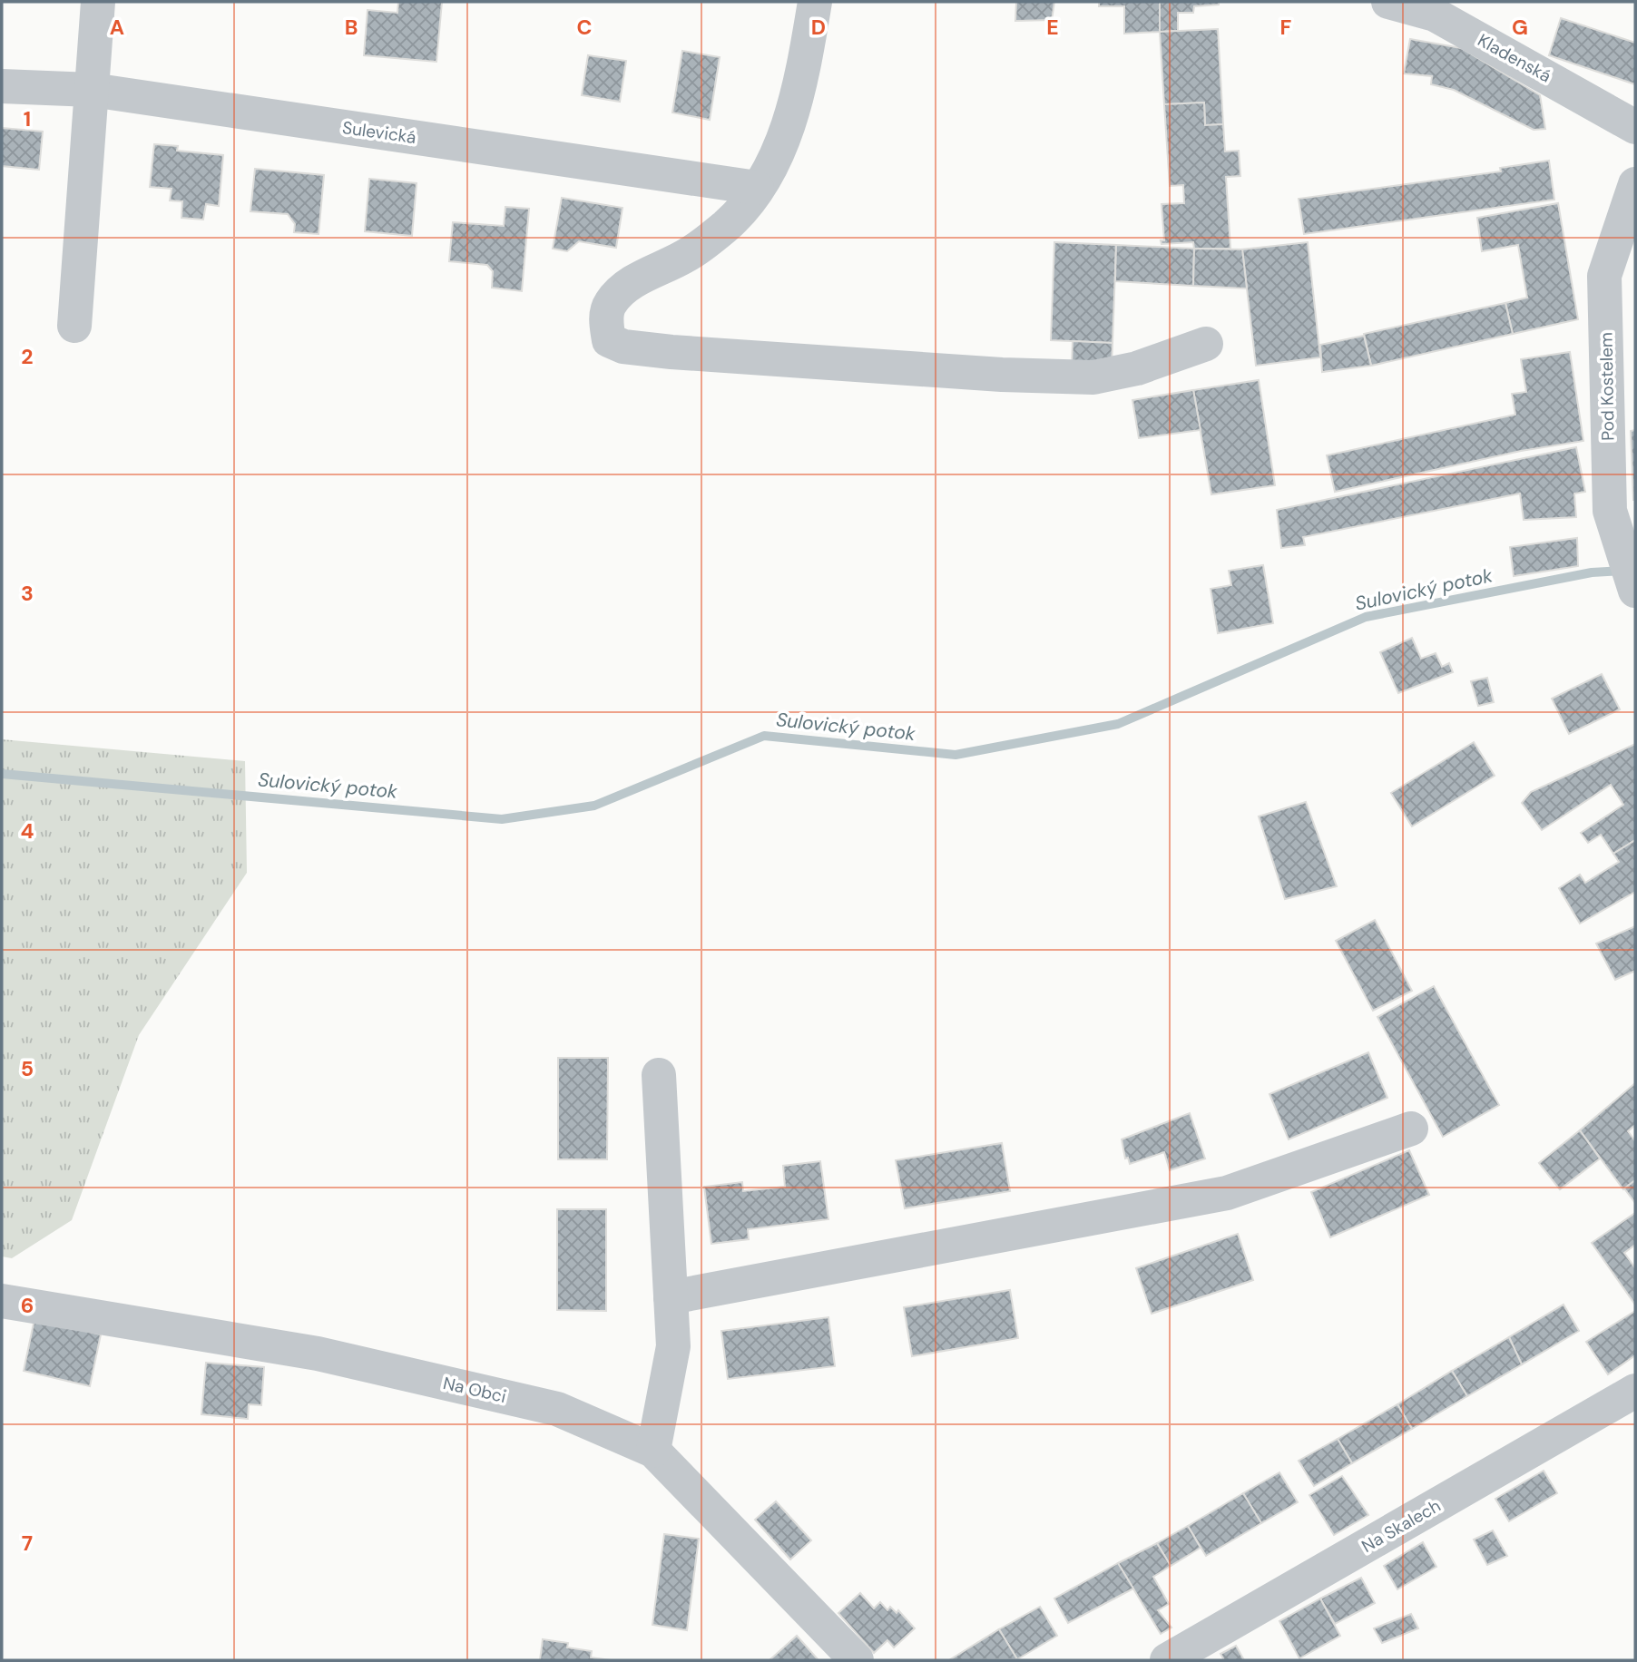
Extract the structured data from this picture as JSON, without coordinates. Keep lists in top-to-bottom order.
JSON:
{
  "streets": {
    "street": [
      "Kladenská",
      "Sulevická",
      "Pod Kostelem",
      "Na Obci",
      "Na Skalech"
    ]
  },
  "water": ["Sulovický potok"],
  "grid": {
    "columns": [
      "A",
      "B",
      "C",
      "D",
      "E",
      "F",
      "G"
    ],
    "rows": [
      "1",
      "2",
      "3",
      "4",
      "5",
      "6",
      "7"
    ]
  }
}
